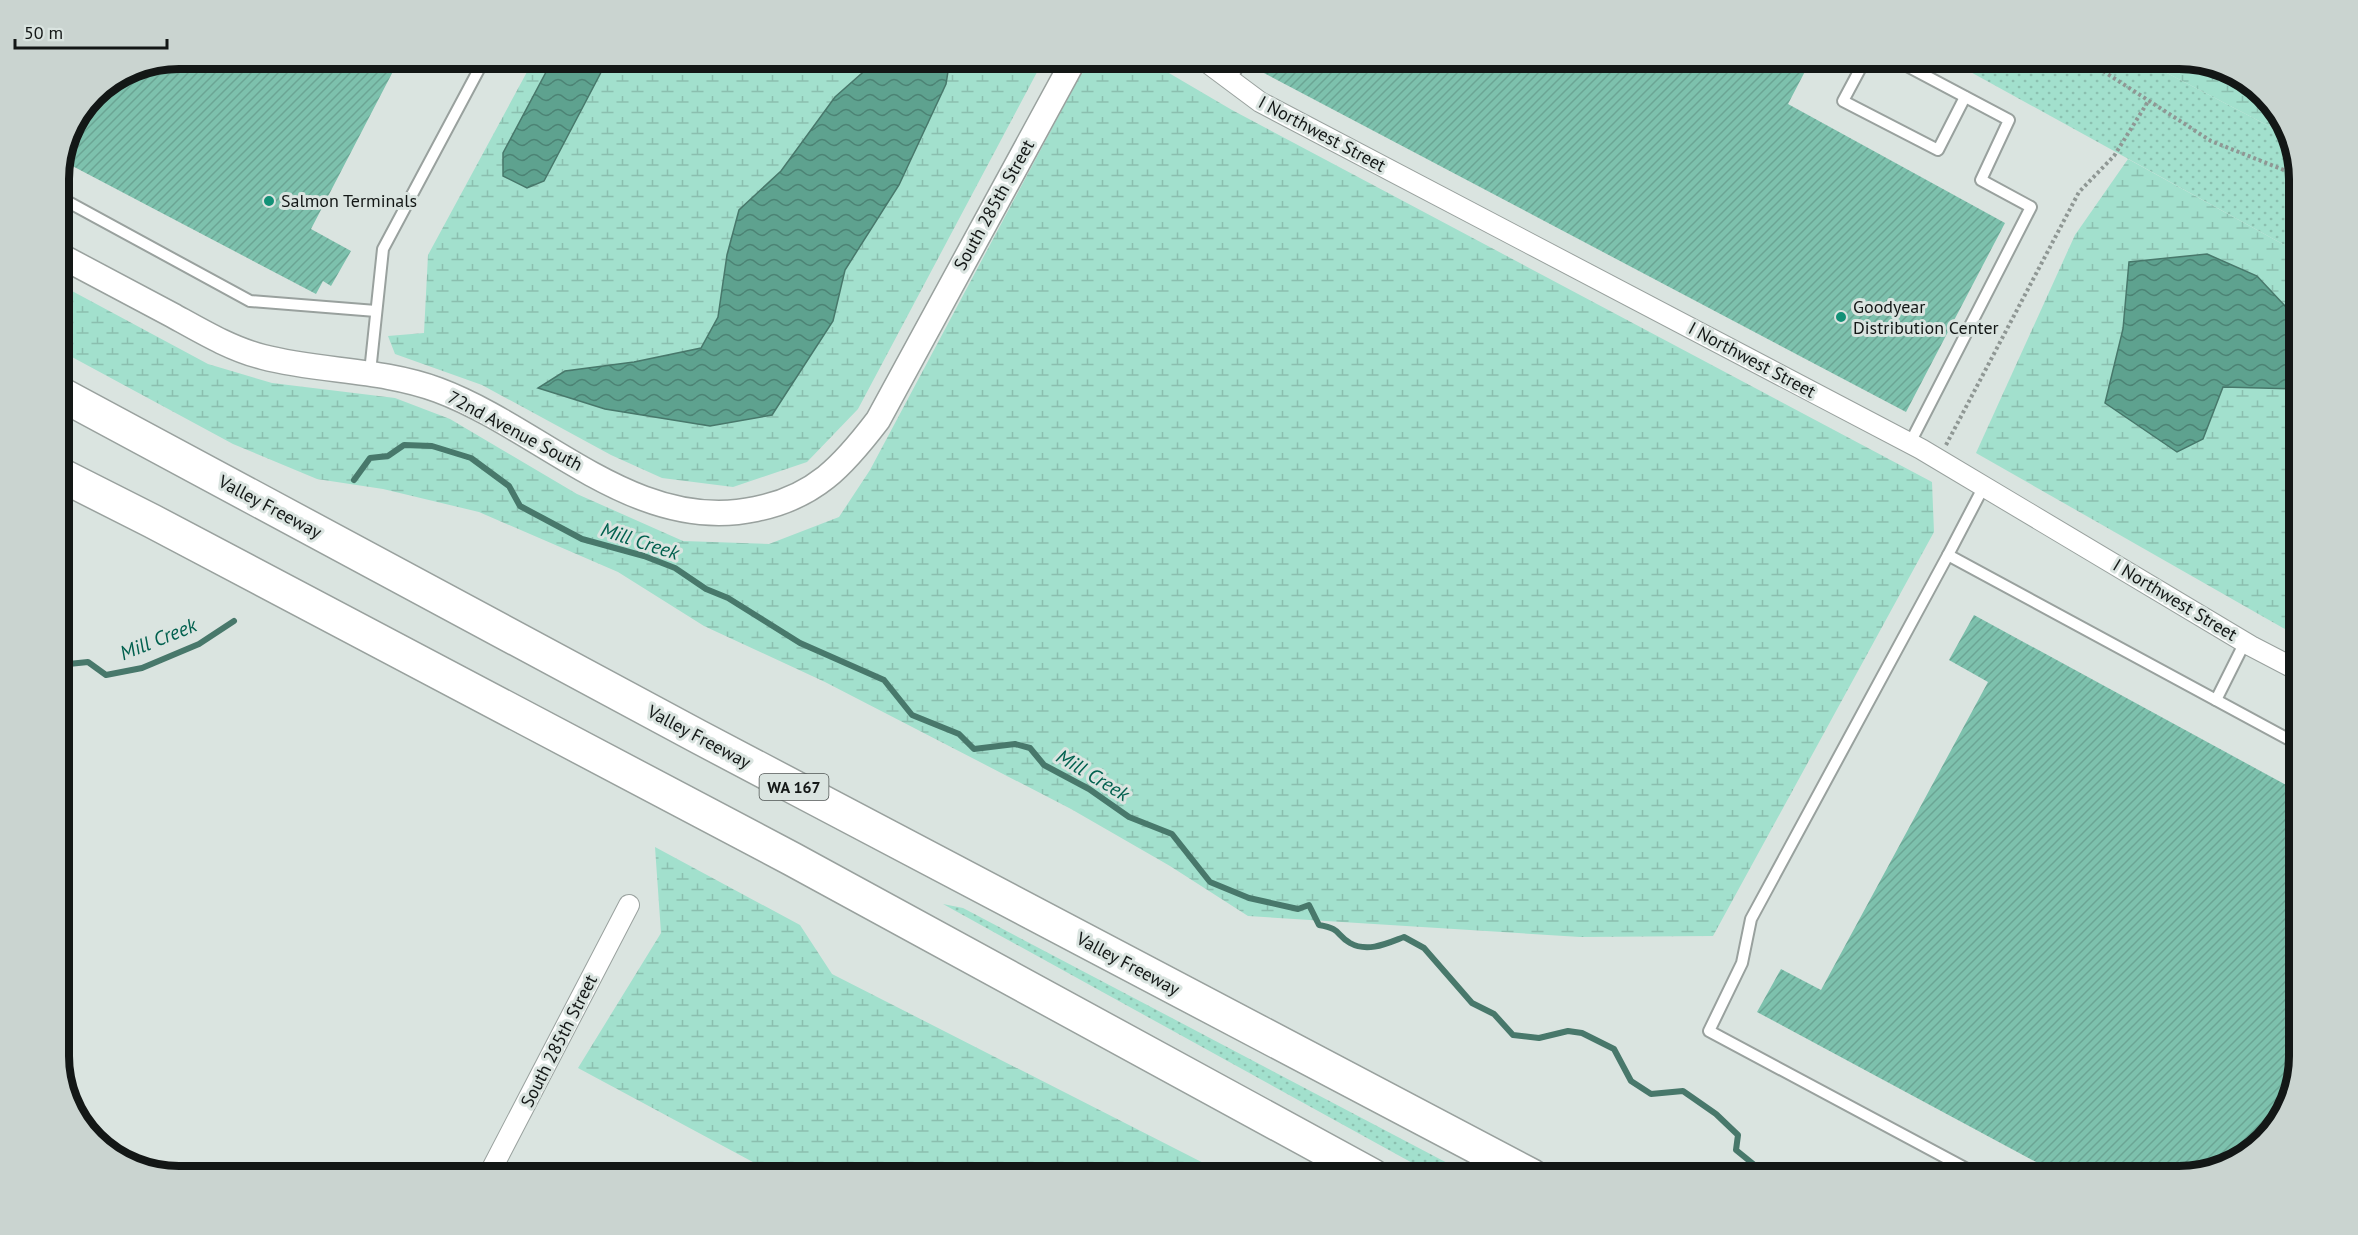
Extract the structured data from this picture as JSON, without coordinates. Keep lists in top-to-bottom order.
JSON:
{
  "streets": {
    "highway": ["Valley Freeway", "WA 167"],
    "street": ["I Northwest Street", "South 285th Street", "72nd Avenue South"]
  },
  "crossings": [
    ["South 285th Street", "72nd Avenue South"]
  ],
  "water": ["Mill Creek"],
  "places": ["Salmon Terminals", "Goodyear Distribution Center"],
  "scale_bar": "50 m"
}
